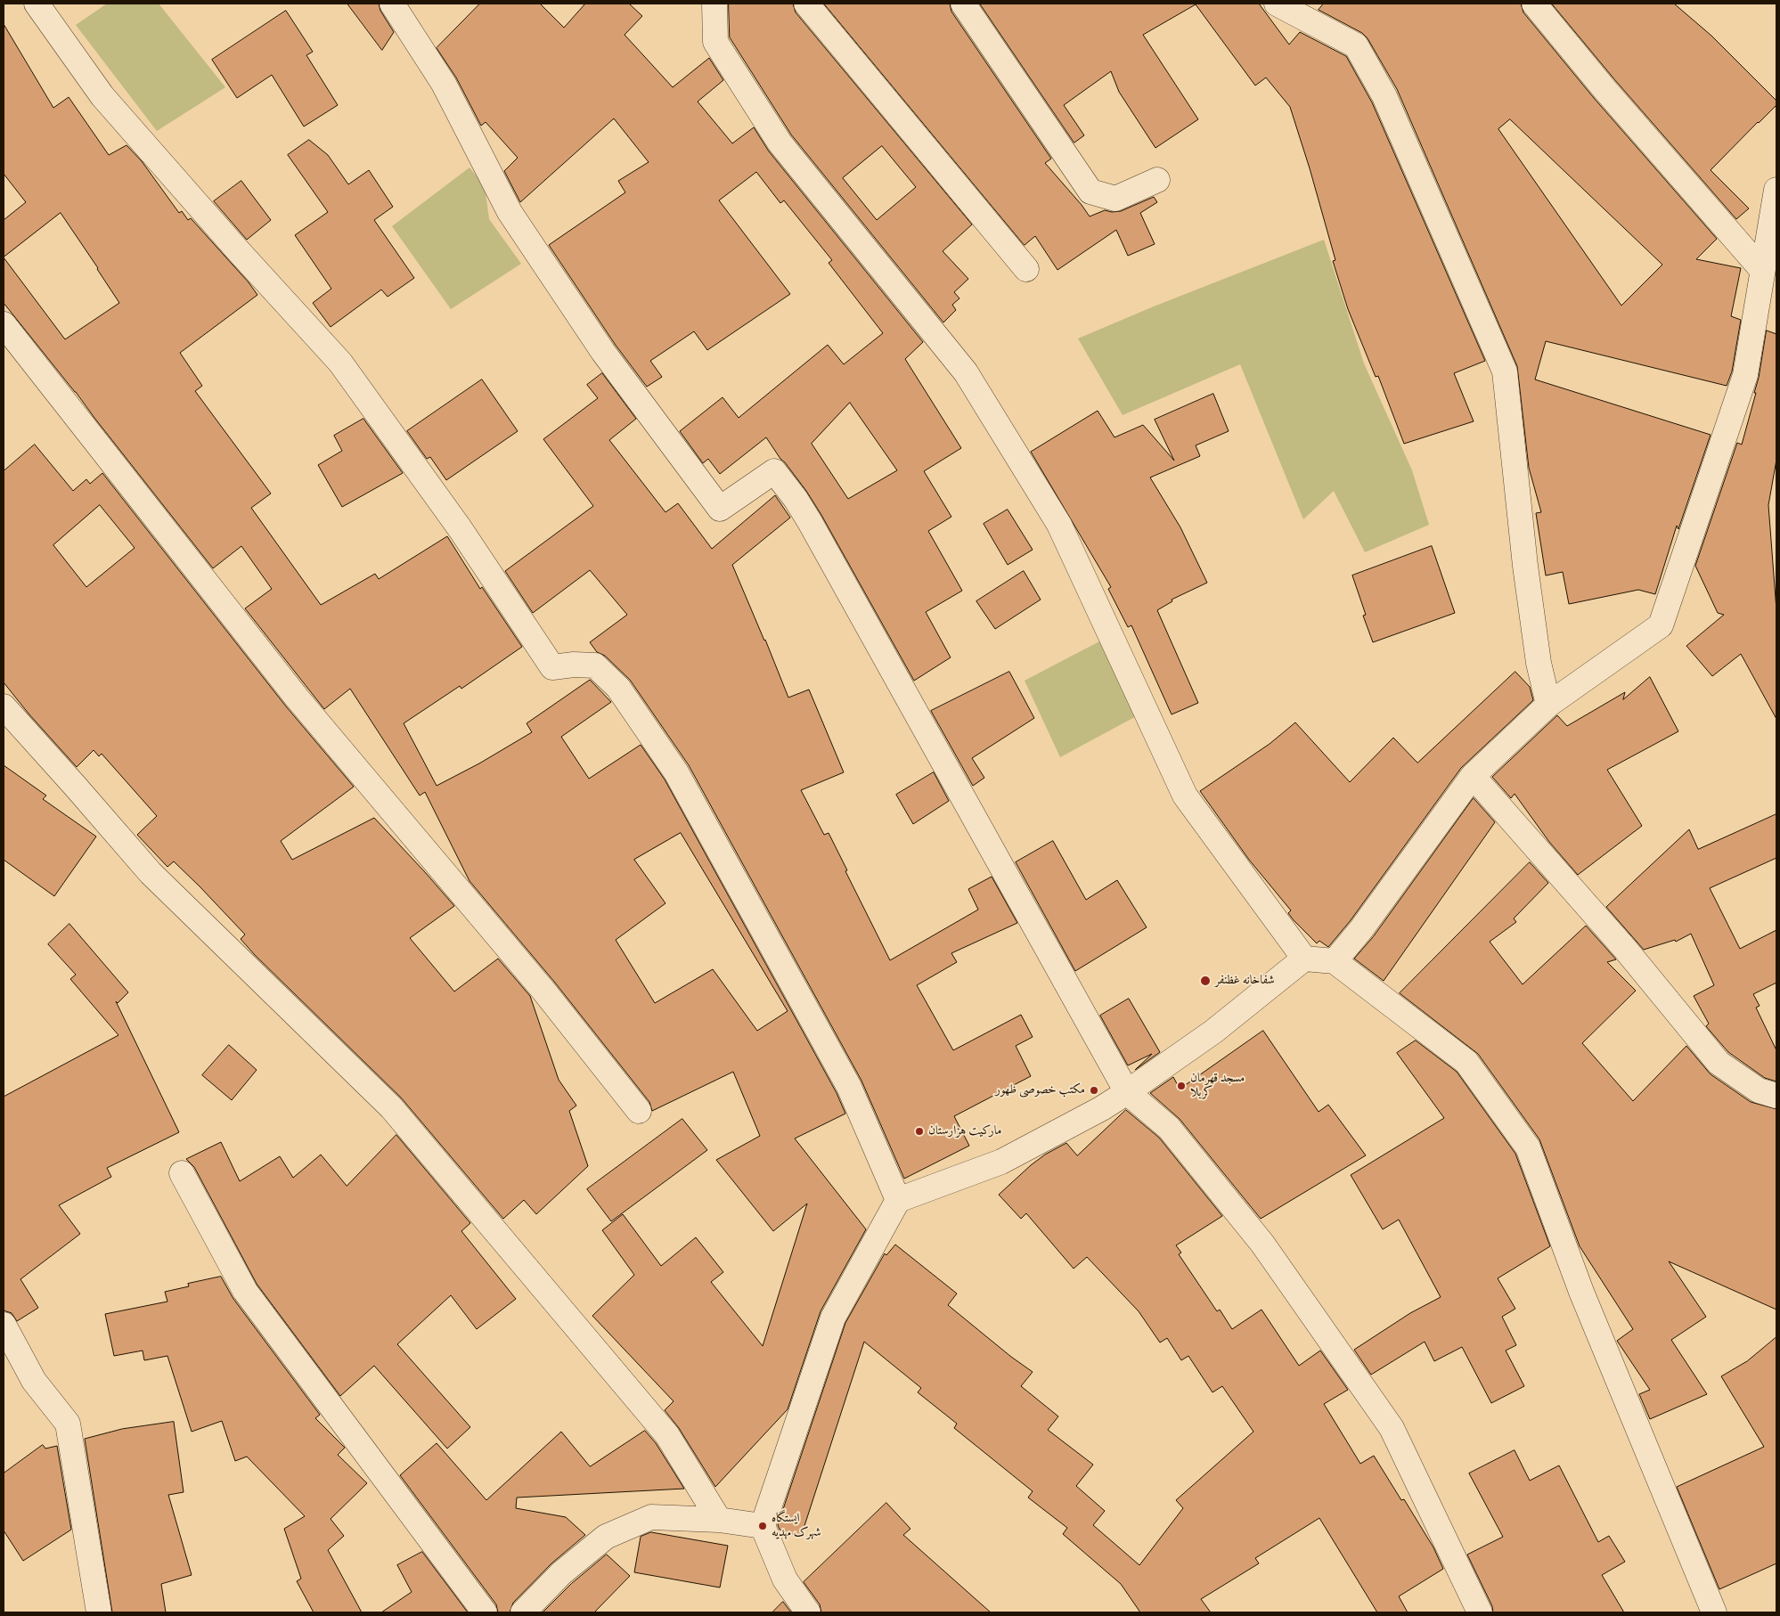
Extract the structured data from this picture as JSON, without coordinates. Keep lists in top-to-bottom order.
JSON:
{
  "places": [
    "شفاخانه غظنفر",
    "مسجد قهرمان کربلا",
    "مکتب خصوصی ظهور",
    "مارکیت هزارستان",
    "ایستگاه شهرک مهدیه"
  ]
}
